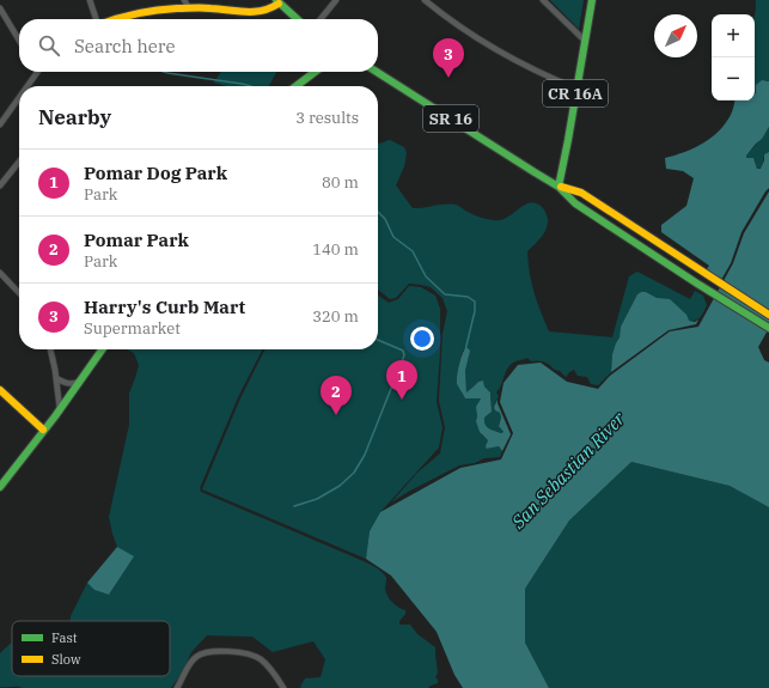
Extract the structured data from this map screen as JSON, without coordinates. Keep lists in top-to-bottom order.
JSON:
{
  "streets": {
    "main road": ["CR 16A", "SR 16"]
  },
  "crossings": [
    ["CR 16A", "SR 16"]
  ],
  "water": ["San Sebastian River"],
  "legend": ["Fast", "Slow"],
  "north": "top right",
  "page": {
    "map_buttons": ["+", "−"],
    "search": "Search here",
    "pins": ["3", "1", "2"],
    "heading": ["Nearby", "3 results"],
    "list": [
      {
        "mark": "1",
        "name": "Pomar Dog Park",
        "note": "Park",
        "value": "80 m"
      },
      {
        "mark": "2",
        "name": "Pomar Park",
        "note": "Park",
        "value": "140 m"
      },
      {
        "mark": "3",
        "name": "Harry's Curb Mart",
        "note": "Supermarket",
        "value": "320 m"
      }
    ]
  }
}
